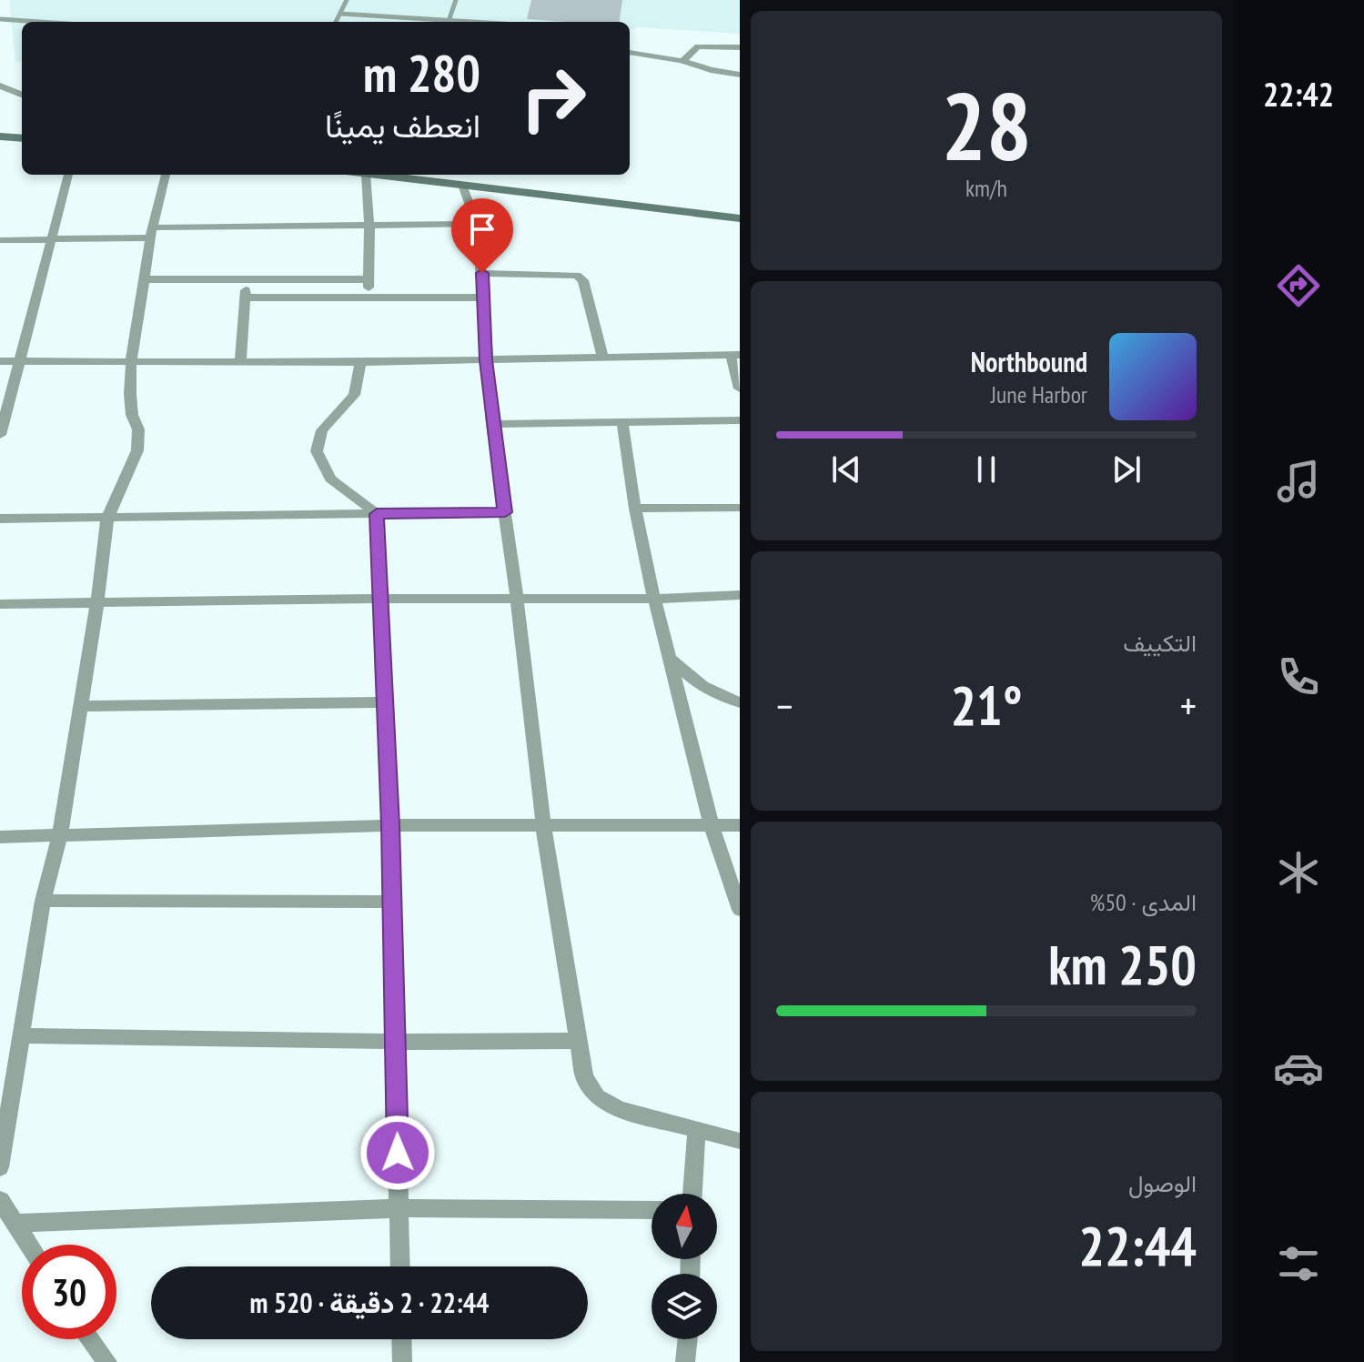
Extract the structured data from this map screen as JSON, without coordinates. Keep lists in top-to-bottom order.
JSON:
{
  "north": "top",
  "page": {
    "tabs": "22:42",
    "tile": [
      ["28", "km/h"],
      "التكييف",
      ["المدى · 50%", "250 km"],
      ["الوصول", "22:44"]
    ],
    "turn": ["280 m", "انعطف يمينًا"],
    "song": ["Northbound", "June Harbor"],
    "heat": ["−", "21°", "+"],
    "limit": "30",
    "trip": "22:44 · 2 دقيقة · 520 m"
  }
}
